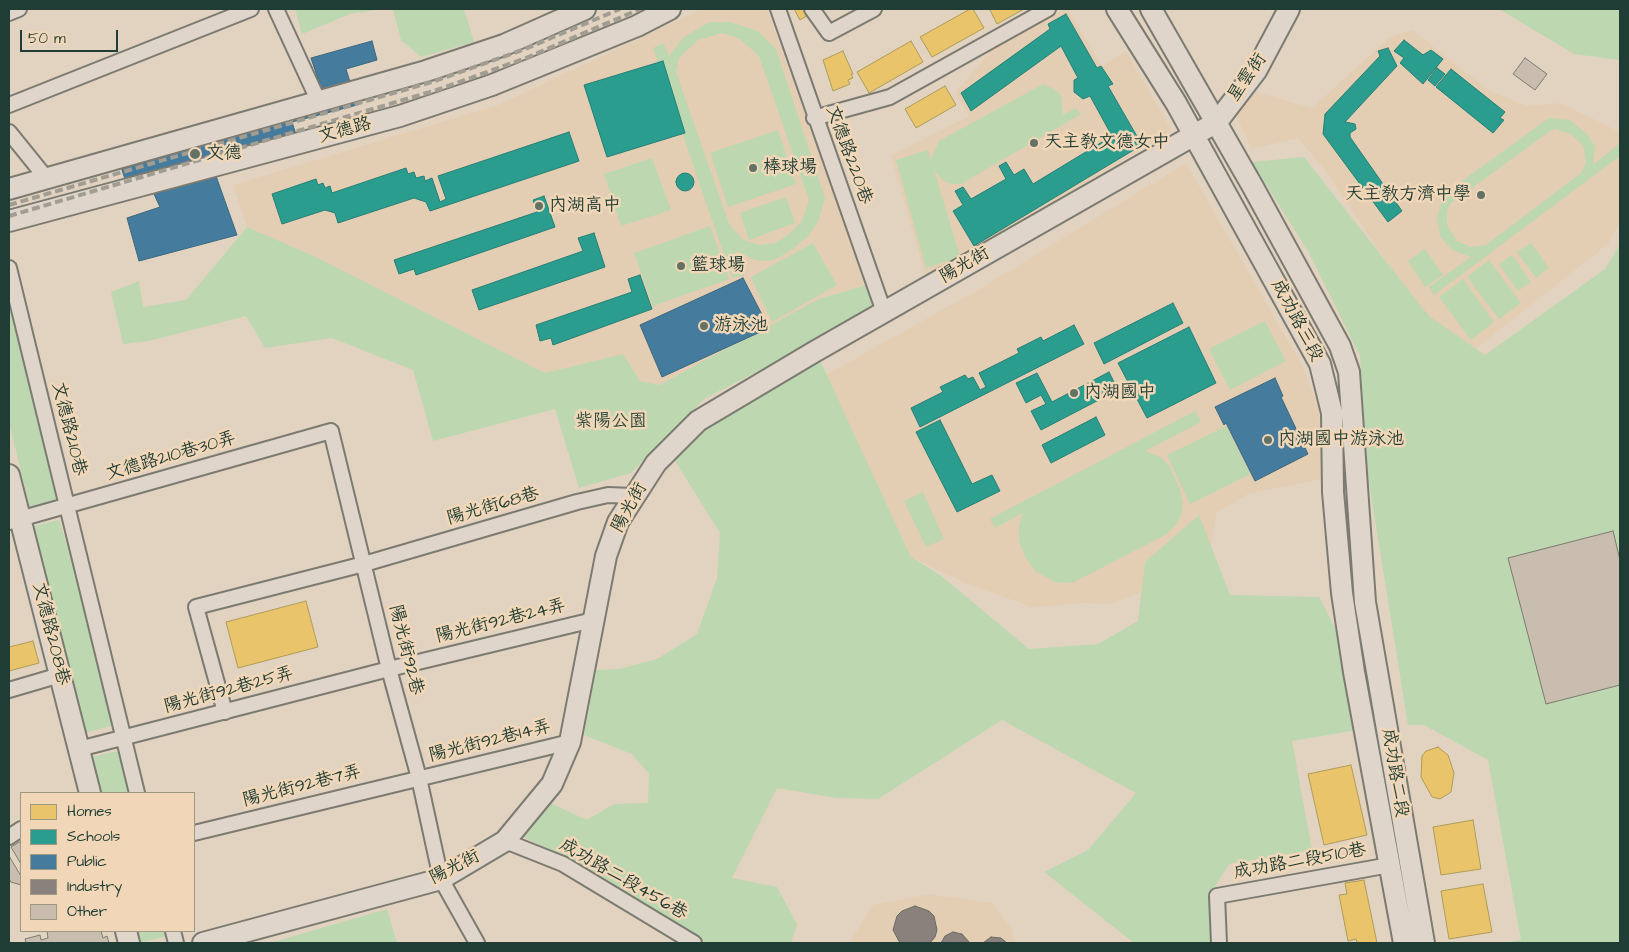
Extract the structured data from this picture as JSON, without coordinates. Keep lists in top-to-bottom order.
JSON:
{
  "streets": {
    "main road": [
      "星雲街",
      "文德路",
      "陽光街",
      "成功路三段",
      "文德路208巷",
      "成功路二段"
    ],
    "street": [
      "文德路220巷",
      "文德路210巷",
      "文德路210巷30弄",
      "陽光街68巷",
      "陽光街92巷24弄",
      "陽光街92巷",
      "陽光街92巷25弄",
      "陽光街92巷14弄",
      "陽光街92巷7弄",
      "成功路二段510巷",
      "成功路二段456巷"
    ]
  },
  "crossings": [
    ["星雲街", "陽光街"],
    ["星雲街", "成功路三段"],
    ["文德路220巷", "陽光街"],
    ["陽光街", "成功路三段"],
    ["陽光街", "陽光街68巷"],
    ["陽光街", "陽光街92巷24弄"],
    ["陽光街", "陽光街92巷"],
    ["陽光街", "陽光街92巷14弄"],
    ["陽光街", "成功路二段456巷"],
    ["成功路三段", "成功路二段"],
    ["文德路210巷", "文德路210巷30弄"],
    ["文德路210巷", "陽光街92巷25弄"],
    ["文德路210巷30弄", "文德路208巷"],
    ["文德路210巷30弄", "陽光街92巷"],
    ["陽光街68巷", "陽光街92巷"],
    ["陽光街68巷", "陽光街92巷25弄"],
    ["陽光街92巷24弄", "陽光街92巷"],
    ["陽光街92巷24弄", "陽光街92巷25弄"],
    ["文德路208巷", "陽光街92巷25弄"],
    ["陽光街92巷", "陽光街92巷25弄"],
    ["陽光街92巷", "陽光街92巷14弄"],
    ["陽光街92巷", "陽光街92巷7弄"],
    ["陽光街92巷14弄", "陽光街92巷7弄"],
    ["成功路二段", "成功路二段510巷"]
  ],
  "parks": ["紫陽公園"],
  "places": [
    "天主教文德女中",
    "文德",
    "棒球場",
    "天主教方濟中學",
    "內湖高中",
    "籃球場",
    "游泳池",
    "內湖國中",
    "內湖國中游泳池"
  ],
  "legend": [
    "Homes",
    "Schools",
    "Public",
    "Industry",
    "Other"
  ],
  "scale_bar": "50 m"
}
